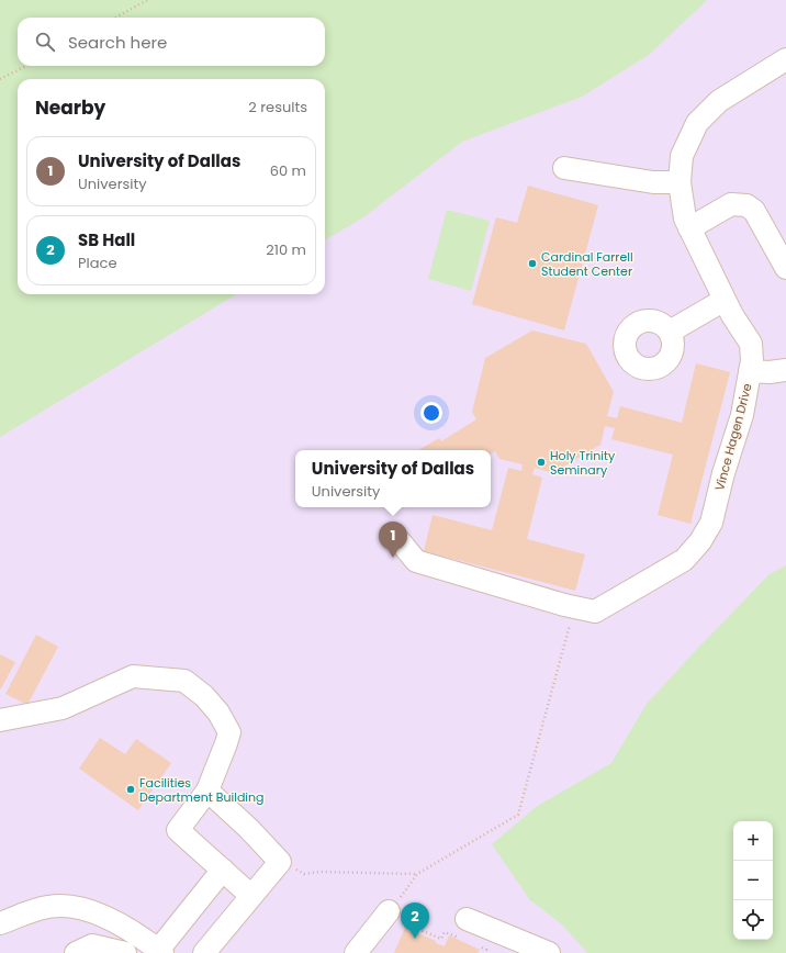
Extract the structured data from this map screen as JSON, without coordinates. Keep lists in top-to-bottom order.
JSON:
{
  "streets": {
    "street": ["Vince Hagen Drive"]
  },
  "places": ["Cardinal Farrell Student Center", "Holy Trinity Seminary", "Facilities Department Building"],
  "page": {
    "search": "Search here",
    "heading": ["Nearby", "2 results"],
    "list": [
      {
        "mark": "1",
        "name": "University of Dallas",
        "note": "University",
        "value": "60 m"
      },
      {
        "mark": "2",
        "name": "SB Hall",
        "note": "Place",
        "value": "210 m"
      }
    ],
    "popup": ["University of Dallas", "University"],
    "pins": ["1", "2"],
    "map_buttons": ["+", "−"]
  }
}
